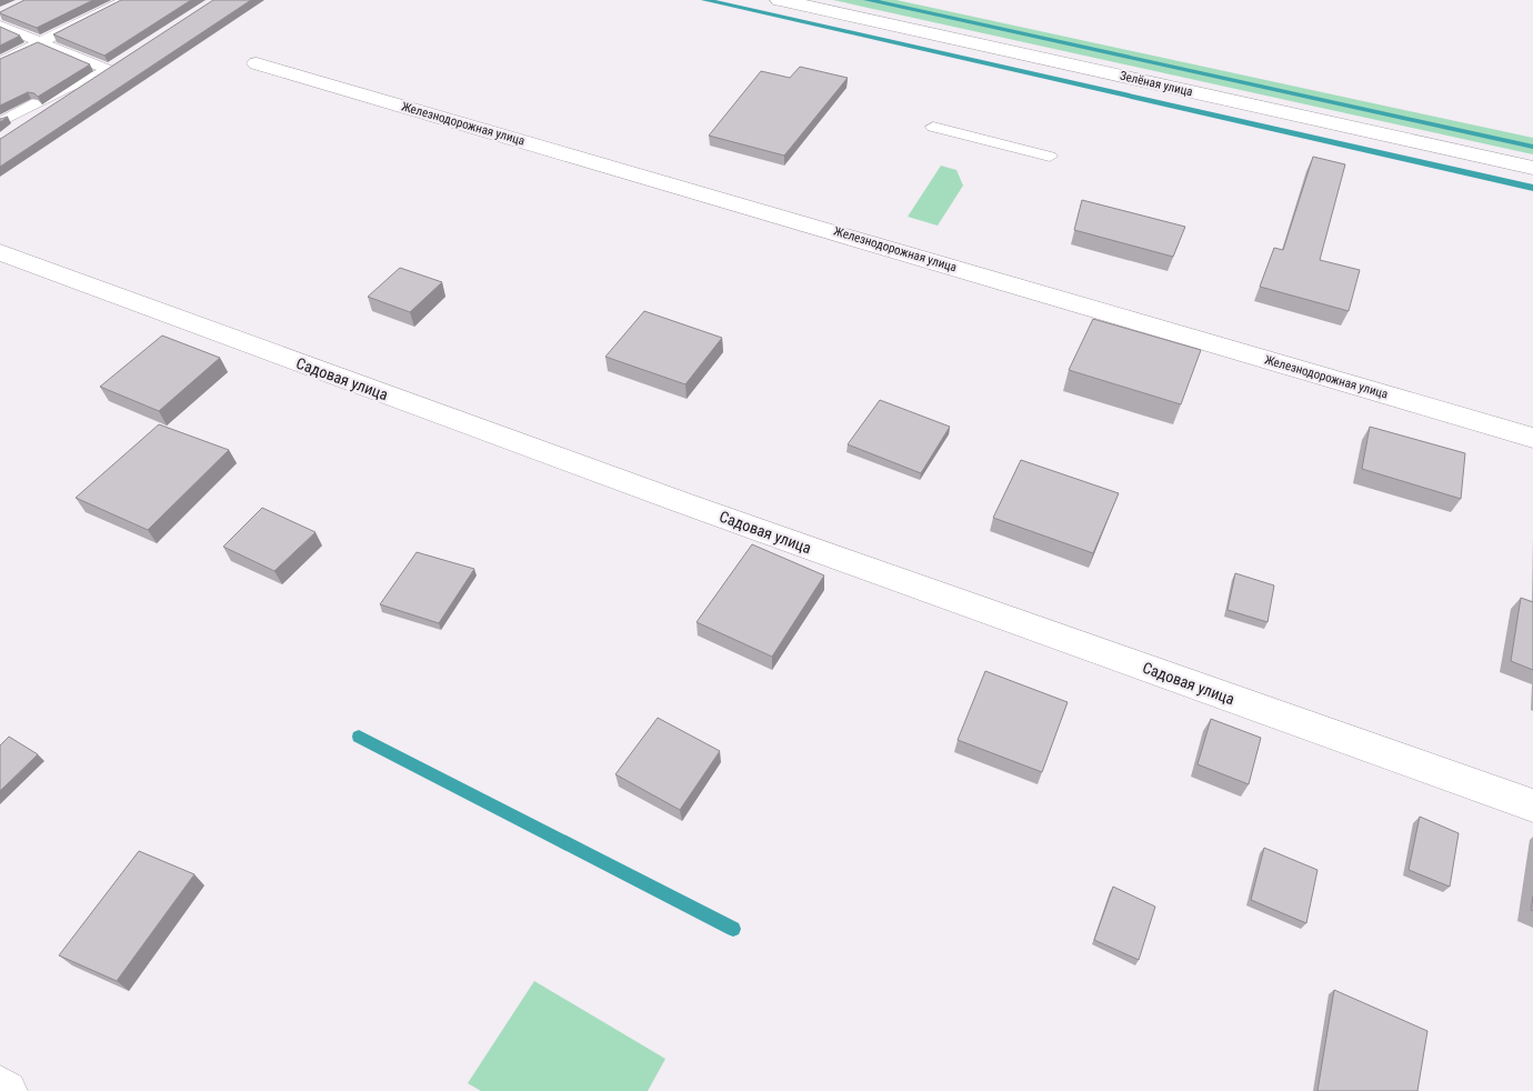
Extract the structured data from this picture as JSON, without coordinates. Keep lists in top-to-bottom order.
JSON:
{
  "streets": {
    "street": ["Зелёная улица", "Железнодорожная улица", "Садовая улица"]
  }
}
